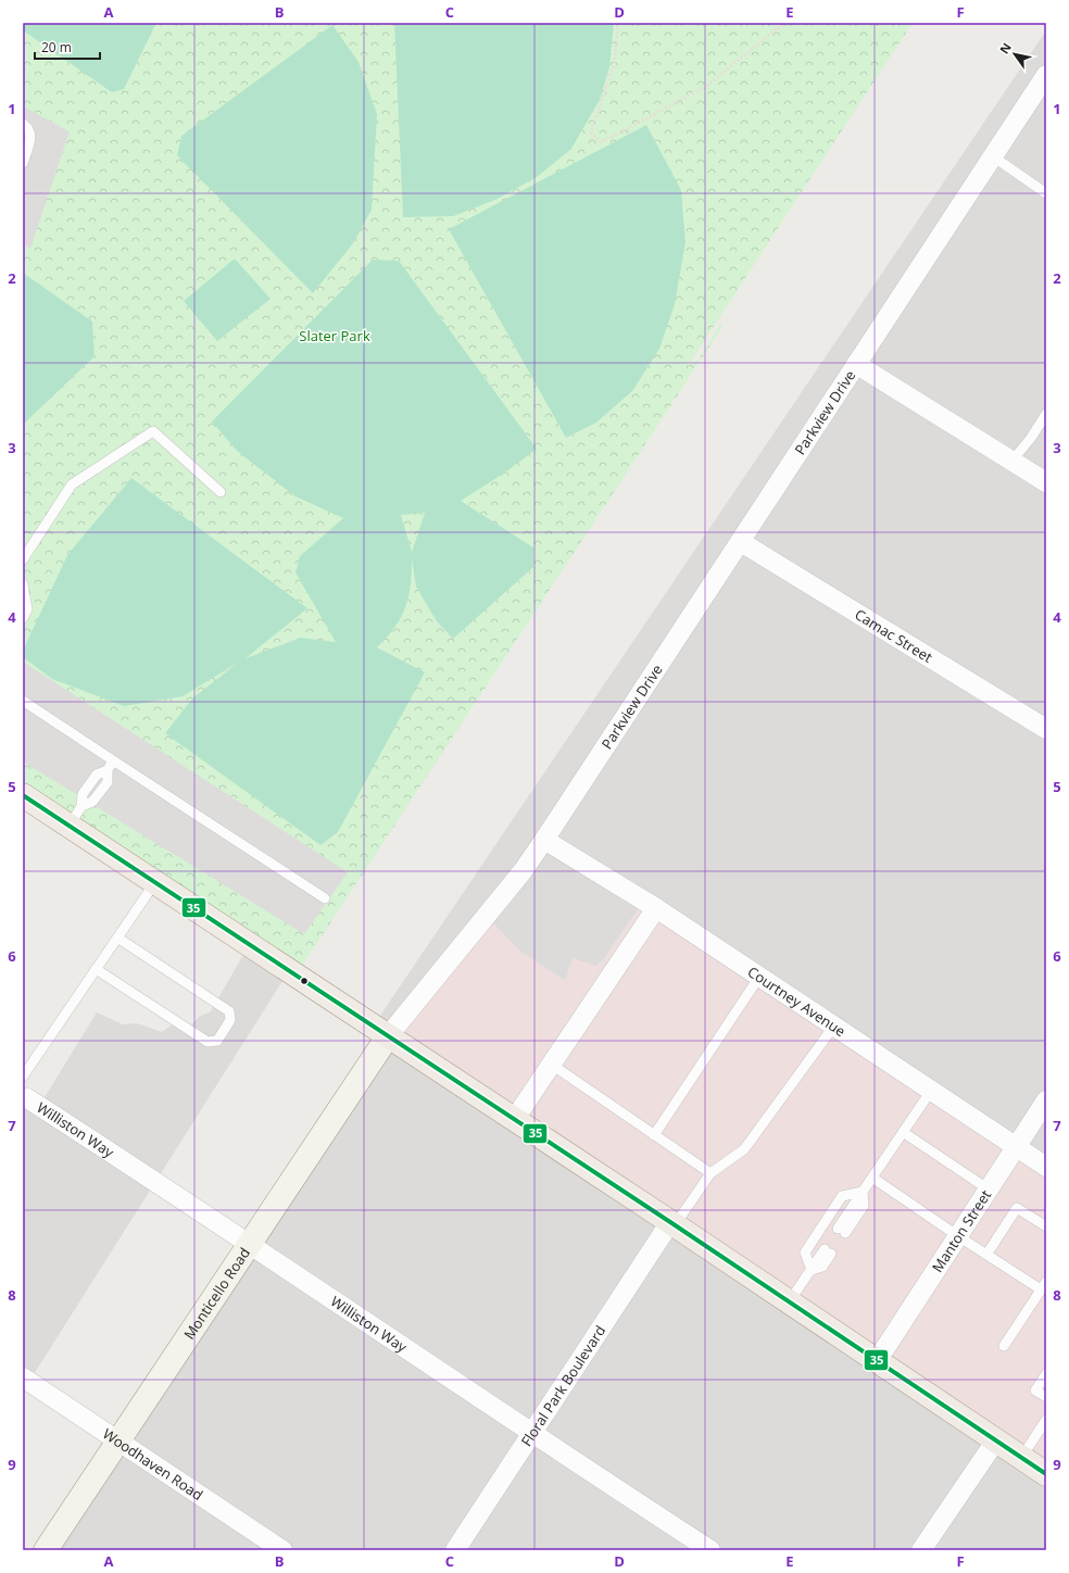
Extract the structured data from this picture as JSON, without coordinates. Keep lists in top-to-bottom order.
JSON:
{
  "streets": {
    "street": [
      "Parkview Drive",
      "Camac Street",
      "Courtney Avenue",
      "Williston Way",
      "Manton Street",
      "Monticello Road",
      "Floral Park Boulevard",
      "Woodhaven Road"
    ]
  },
  "crossings": [
    ["Parkview Drive", "Camac Street"],
    ["Parkview Drive", "Courtney Avenue"],
    ["Parkview Drive", "Monticello Road"],
    ["Courtney Avenue", "Manton Street"],
    ["Williston Way", "Monticello Road"],
    ["Williston Way", "Floral Park Boulevard"],
    ["Monticello Road", "Woodhaven Road"]
  ],
  "parks": ["Slater Park"],
  "lines": ["transit line 35"],
  "scale_bar": "20 m",
  "north": "top left",
  "grid": {
    "columns": [
      "A",
      "B",
      "C",
      "D",
      "E",
      "F"
    ],
    "rows": [
      "1",
      "2",
      "3",
      "4",
      "5",
      "6",
      "7",
      "8",
      "9"
    ]
  }
}
